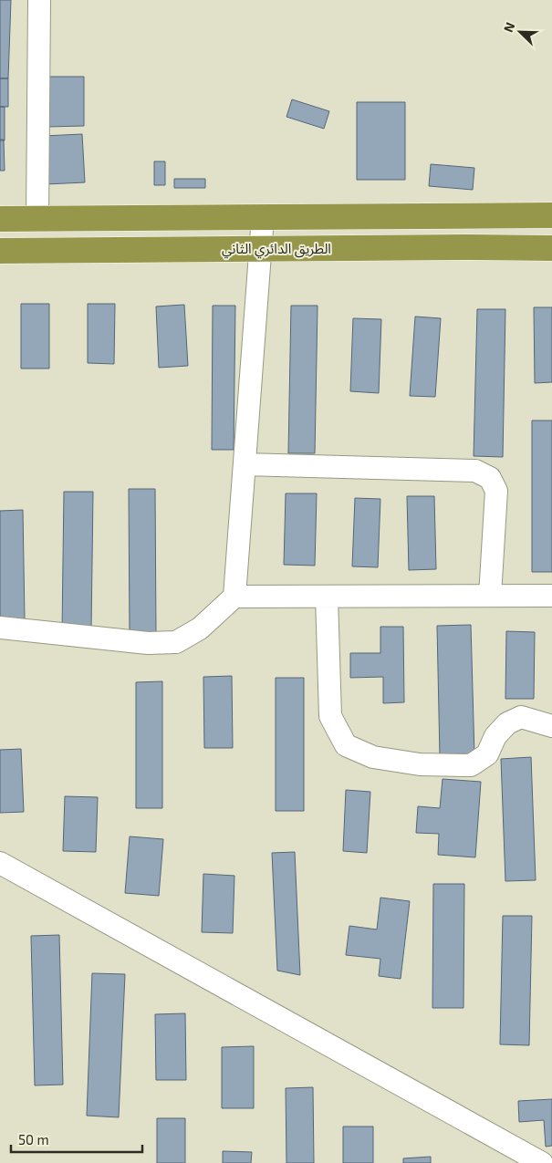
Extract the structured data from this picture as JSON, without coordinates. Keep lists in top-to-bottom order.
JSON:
{
  "streets": {
    "highway": ["الطريق الدائري الثاني"]
  },
  "scale_bar": "50 m",
  "north": "top left"
}
